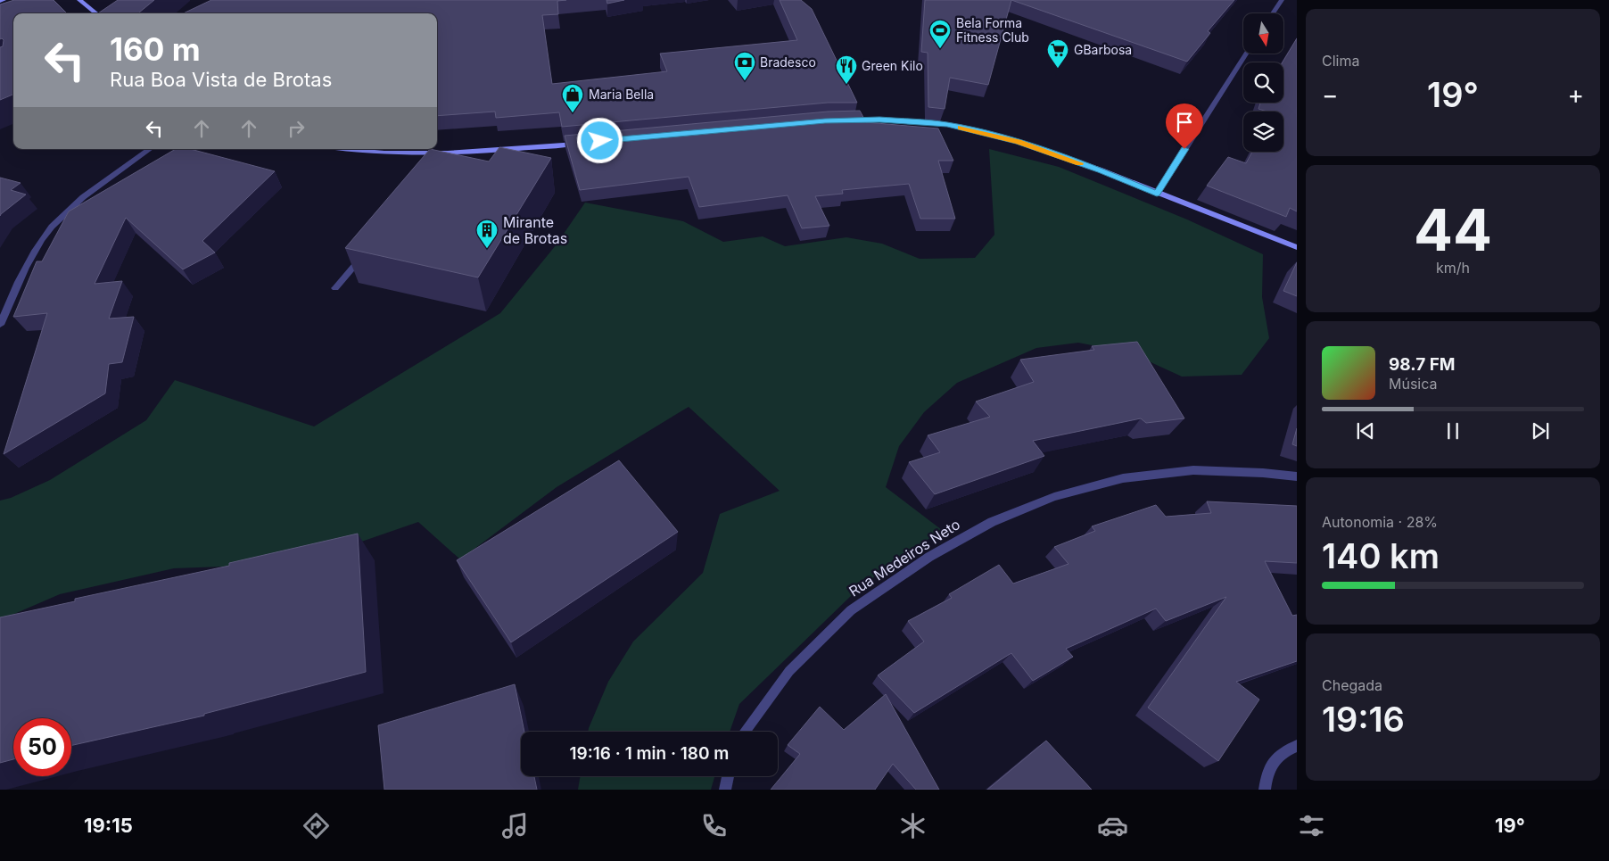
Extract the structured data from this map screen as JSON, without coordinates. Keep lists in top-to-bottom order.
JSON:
{
  "streets": {
    "street": ["Rua Medeiros Neto"]
  },
  "places": {
    "sports": ["Bela Forma Fitness Club"],
    "supermarket": ["GBarbosa"],
    "bank": ["Bradesco"],
    "restaurant": ["Green Kilo"],
    "shop": ["Maria Bella"],
    "building": ["Mirante de Brotas"]
  },
  "north": "bottom",
  "page": {
    "tile": [
      "Clima",
      ["44", "km/h"],
      ["Autonomia · 28%", "140 km"],
      ["Chegada", "19:16"]
    ],
    "turn": ["160 m", "Rua Boa Vista de Brotas"],
    "heat": ["−", "19°", "+"],
    "song": ["98.7 FM", "Música"],
    "limit": "50",
    "trip": "19:16 · 1 min · 180 m",
    "tabs": ["19:15", "19°"]
  }
}
